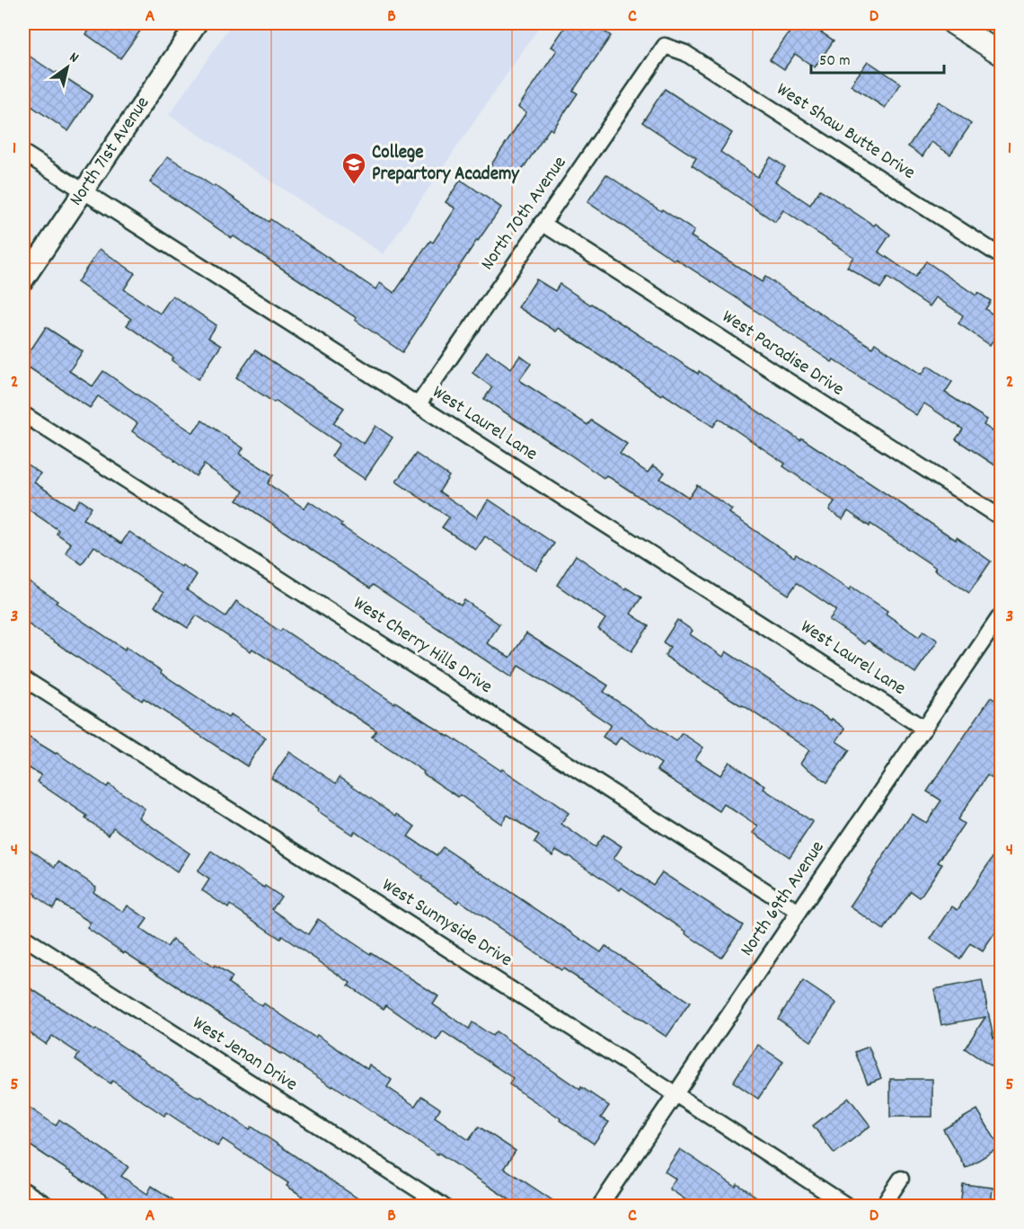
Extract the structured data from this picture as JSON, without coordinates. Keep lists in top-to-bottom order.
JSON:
{
  "streets": {
    "street": [
      "West Shaw Butte Drive",
      "North 71st Avenue",
      "North 70th Avenue",
      "West Paradise Drive",
      "West Laurel Lane",
      "West Cherry Hills Drive",
      "North 69th Avenue",
      "West Sunnyside Drive",
      "West Jenan Drive"
    ]
  },
  "crossings": [
    ["West Shaw Butte Drive", "North 70th Avenue"],
    ["North 71st Avenue", "West Laurel Lane"],
    ["North 70th Avenue", "West Paradise Drive"],
    ["North 70th Avenue", "West Laurel Lane"],
    ["West Laurel Lane", "North 69th Avenue"],
    ["West Cherry Hills Drive", "North 69th Avenue"],
    ["North 69th Avenue", "West Sunnyside Drive"]
  ],
  "places": {
    "school or university": ["College Prepartory Academy"]
  },
  "scale_bar": "50 m",
  "north": "top right",
  "grid": {
    "columns": [
      "A",
      "B",
      "C",
      "D"
    ],
    "rows": [
      "1",
      "2",
      "3",
      "4",
      "5"
    ]
  }
}
